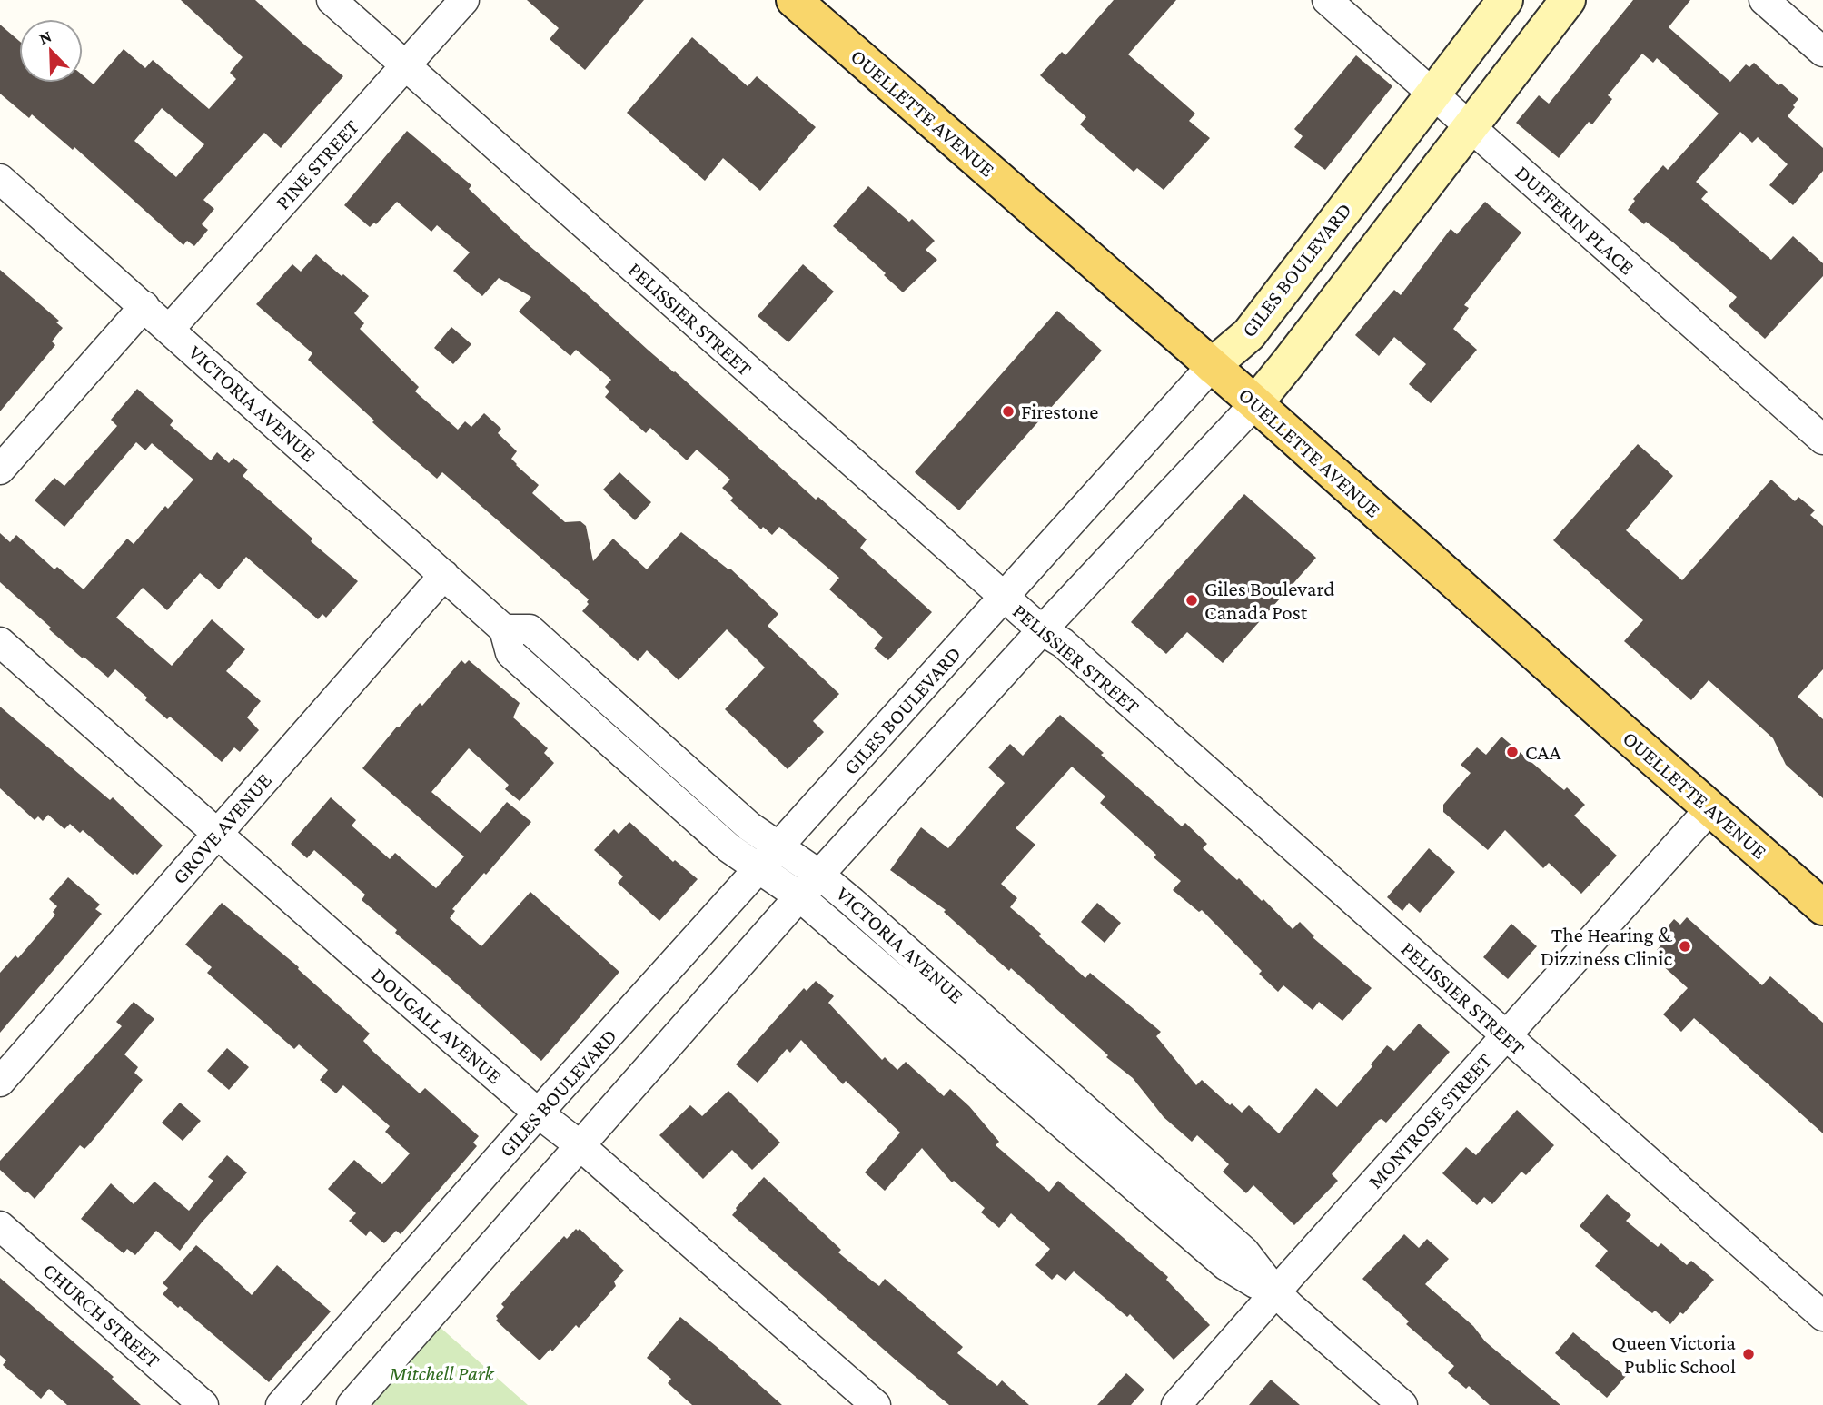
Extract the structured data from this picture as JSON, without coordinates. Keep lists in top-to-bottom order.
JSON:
{
  "streets": {
    "main road": ["OUELLETTE AVENUE"],
    "street": [
      "PINE STREET",
      "DUFFERIN PLACE",
      "GILES BOULEVARD",
      "PELISSIER STREET",
      "VICTORIA AVENUE",
      "GROVE AVENUE",
      "DOUGALL AVENUE",
      "MONTROSE STREET",
      "CHURCH STREET"
    ]
  },
  "crossings": [
    ["OUELLETTE AVENUE", "GILES BOULEVARD"],
    ["OUELLETTE AVENUE", "MONTROSE STREET"],
    ["PINE STREET", "PELISSIER STREET"],
    ["PINE STREET", "VICTORIA AVENUE"],
    ["DUFFERIN PLACE", "GILES BOULEVARD"],
    ["GILES BOULEVARD", "PELISSIER STREET"],
    ["GILES BOULEVARD", "VICTORIA AVENUE"],
    ["GILES BOULEVARD", "DOUGALL AVENUE"],
    ["PELISSIER STREET", "MONTROSE STREET"],
    ["VICTORIA AVENUE", "GROVE AVENUE"],
    ["VICTORIA AVENUE", "MONTROSE STREET"],
    ["GROVE AVENUE", "DOUGALL AVENUE"]
  ],
  "parks": ["Mitchell Park"],
  "places": [
    "Firestone",
    "Giles Boulevard Canada Post",
    "CAA",
    "The Hearing & Dizziness Clinic",
    "Queen Victoria Public School"
  ],
  "north": "top left"
}
